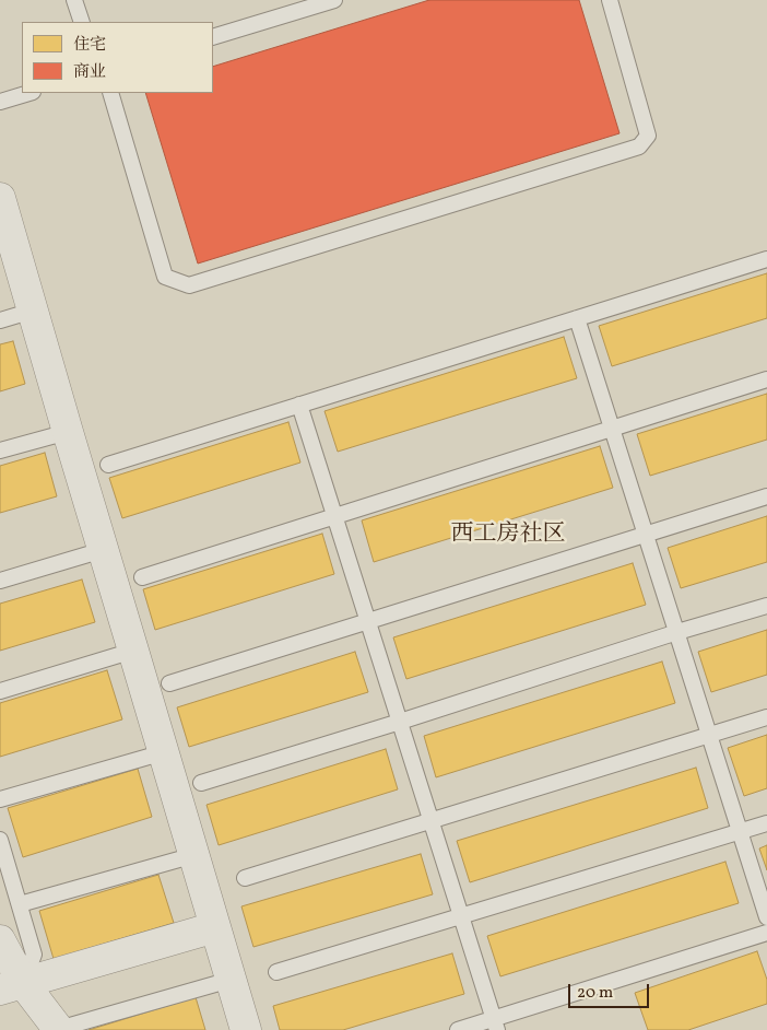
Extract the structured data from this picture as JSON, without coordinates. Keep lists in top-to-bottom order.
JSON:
{
  "districts": ["西工房社区"],
  "legend": ["住宅", "商业"],
  "scale_bar": "20 m"
}
